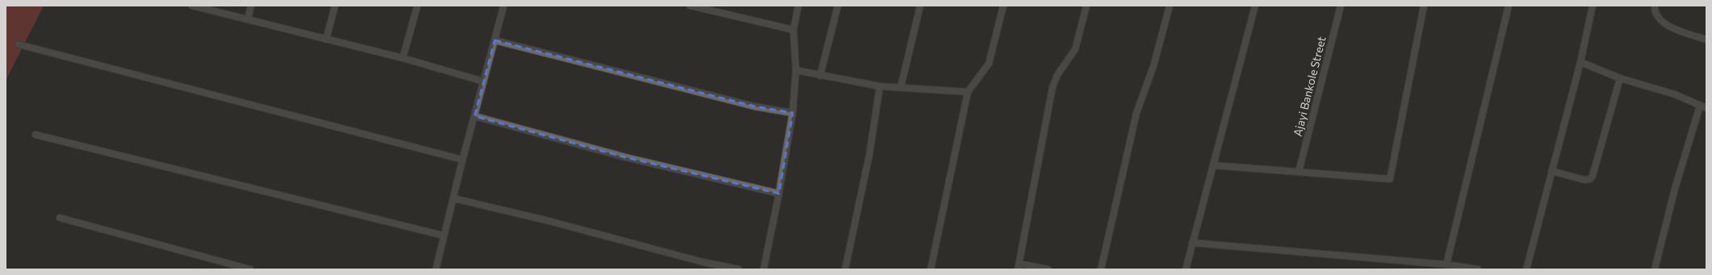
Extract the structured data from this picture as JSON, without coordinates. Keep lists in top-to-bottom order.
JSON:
{
  "streets": {
    "street": ["Ajayi Bankole Street"]
  }
}
